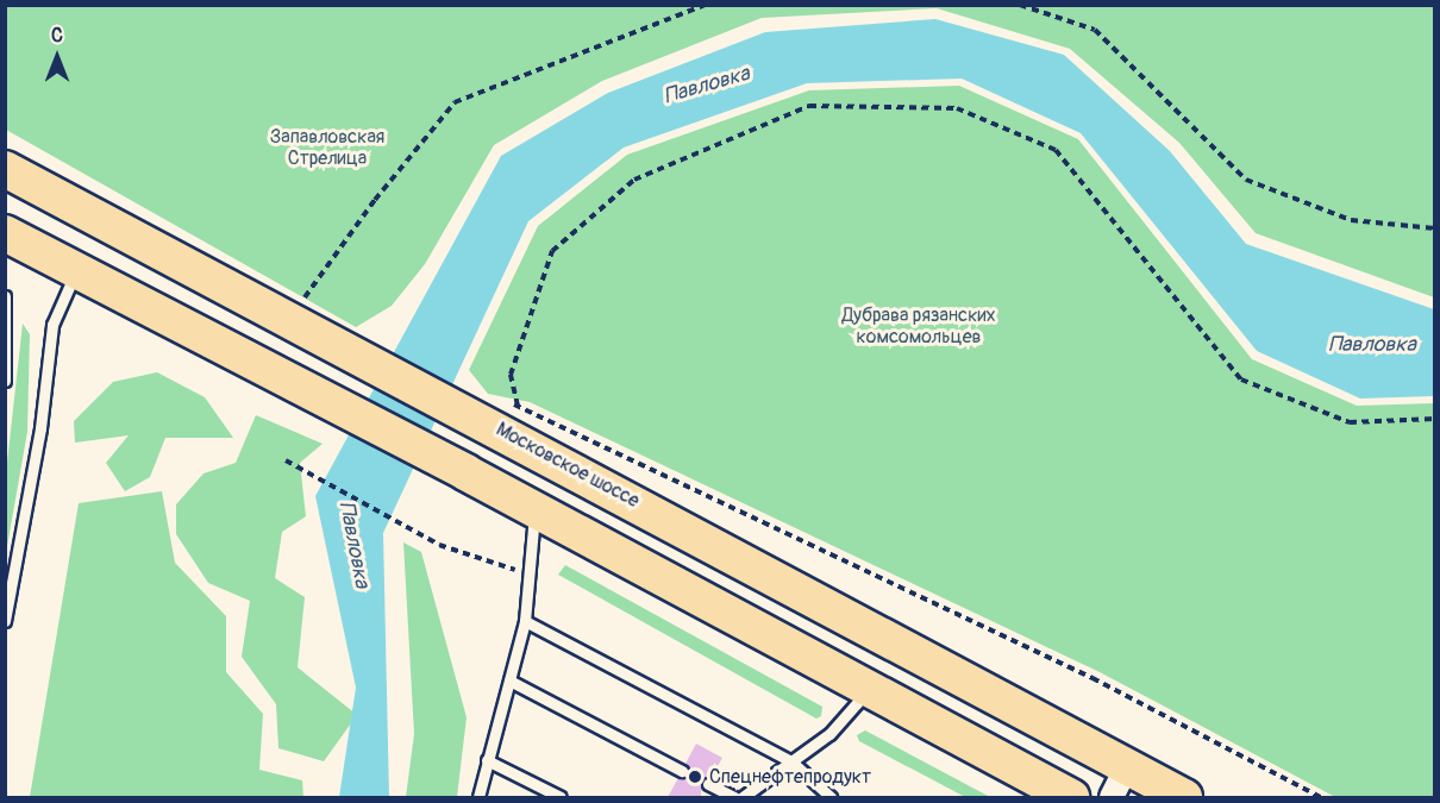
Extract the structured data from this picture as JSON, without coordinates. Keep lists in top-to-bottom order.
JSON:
{
  "streets": {
    "main road": ["Московское шоссе"]
  },
  "water": ["Павловка"],
  "parks": ["Запавловская Стрелица", "Дубрава рязанских комсомольцев"],
  "places": ["Спецнефтепродукт"],
  "north": "top"
}
